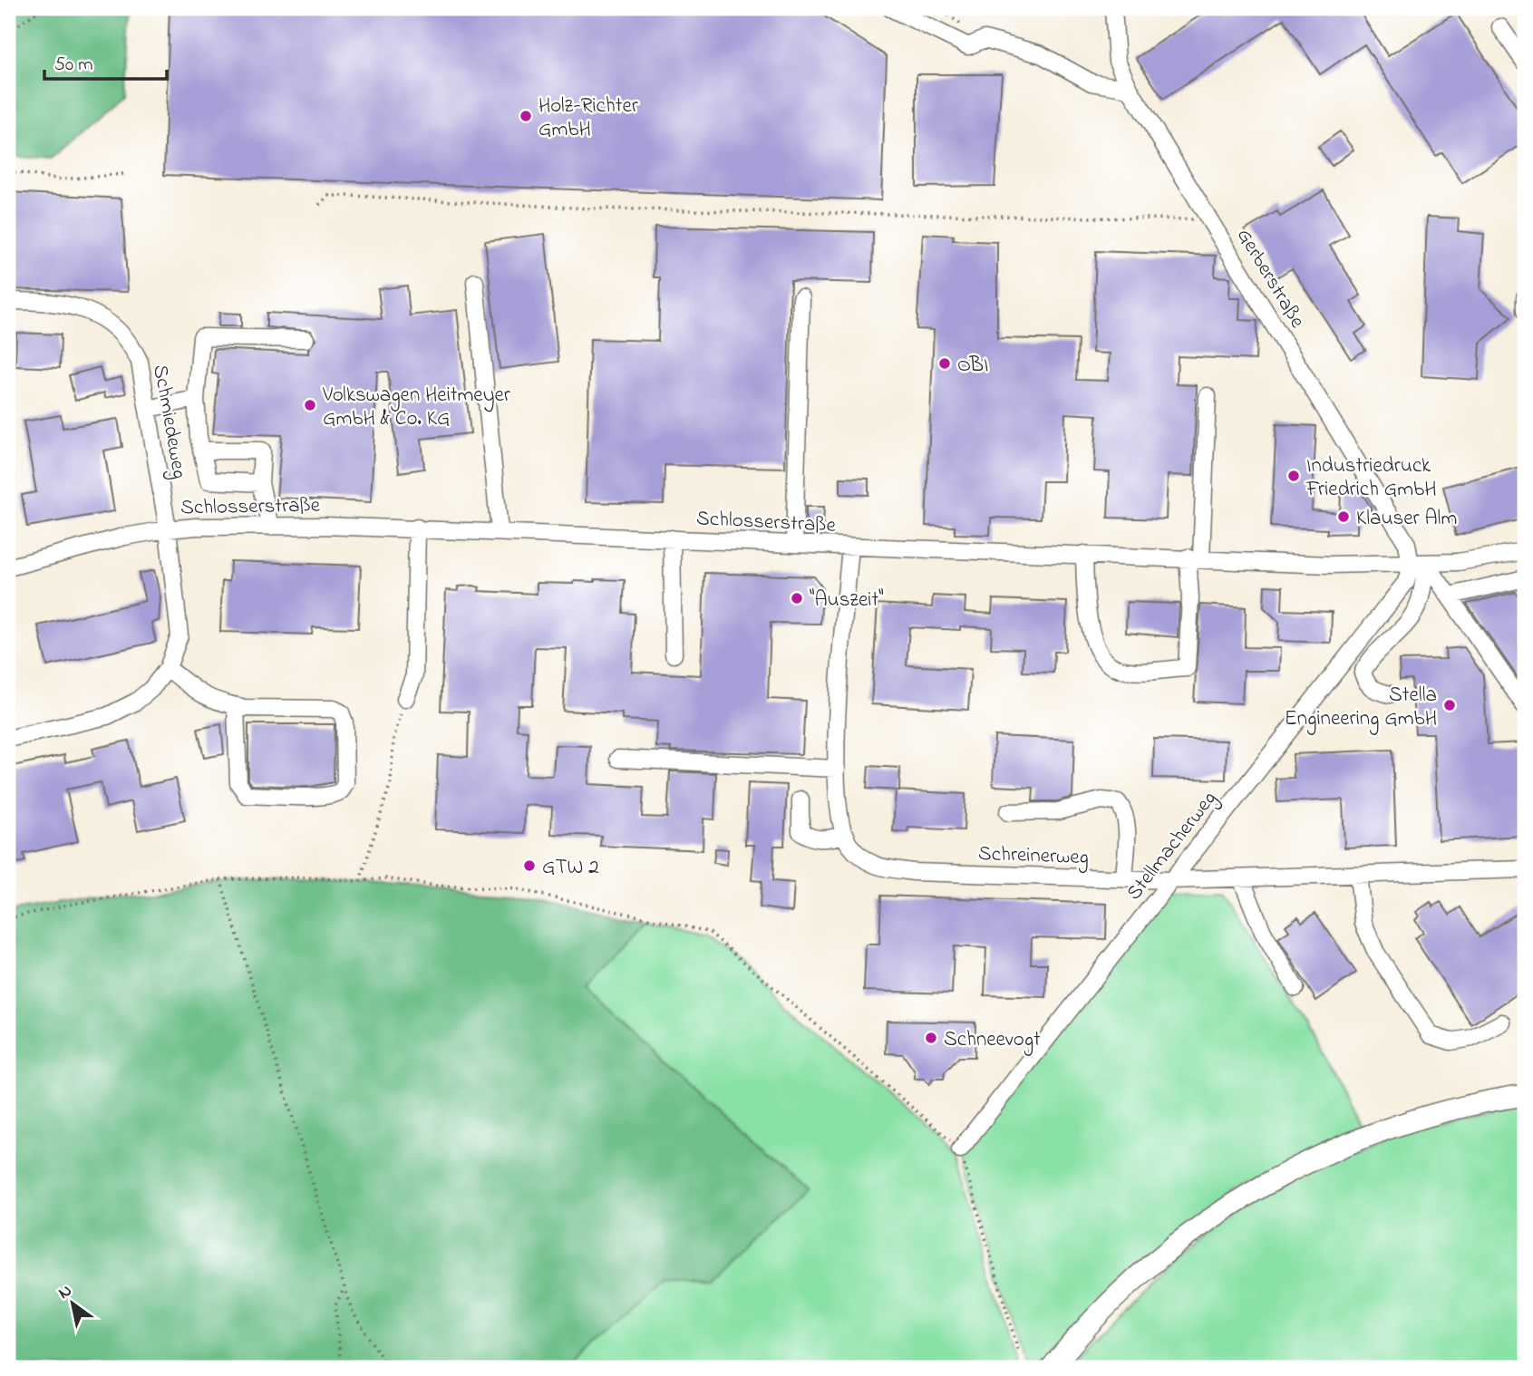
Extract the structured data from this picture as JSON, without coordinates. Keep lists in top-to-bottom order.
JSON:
{
  "streets": {
    "street": [
      "Gerberstraße",
      "Schmiedeweg",
      "Schlosserstraße",
      "Stellmacherweg",
      "Schreinerweg"
    ]
  },
  "crossings": [
    ["Gerberstraße", "Schlosserstraße"],
    ["Gerberstraße", "Stellmacherweg"],
    ["Schmiedeweg", "Schlosserstraße"],
    ["Schlosserstraße", "Stellmacherweg"],
    ["Schlosserstraße", "Schreinerweg"],
    ["Stellmacherweg", "Schreinerweg"]
  ],
  "places": [
    "Holz-Richter GmbH",
    "OBI",
    "Volkswagen Heitmeyer GmbH & Co. KG",
    "Industriedruck Friedrich GmbH",
    "Klauser Alm",
    "\"Auszeit\"",
    "Stella Engineering GmbH",
    "GTW 2",
    "Schneevogt"
  ],
  "scale_bar": "50 m",
  "north": "top left"
}
